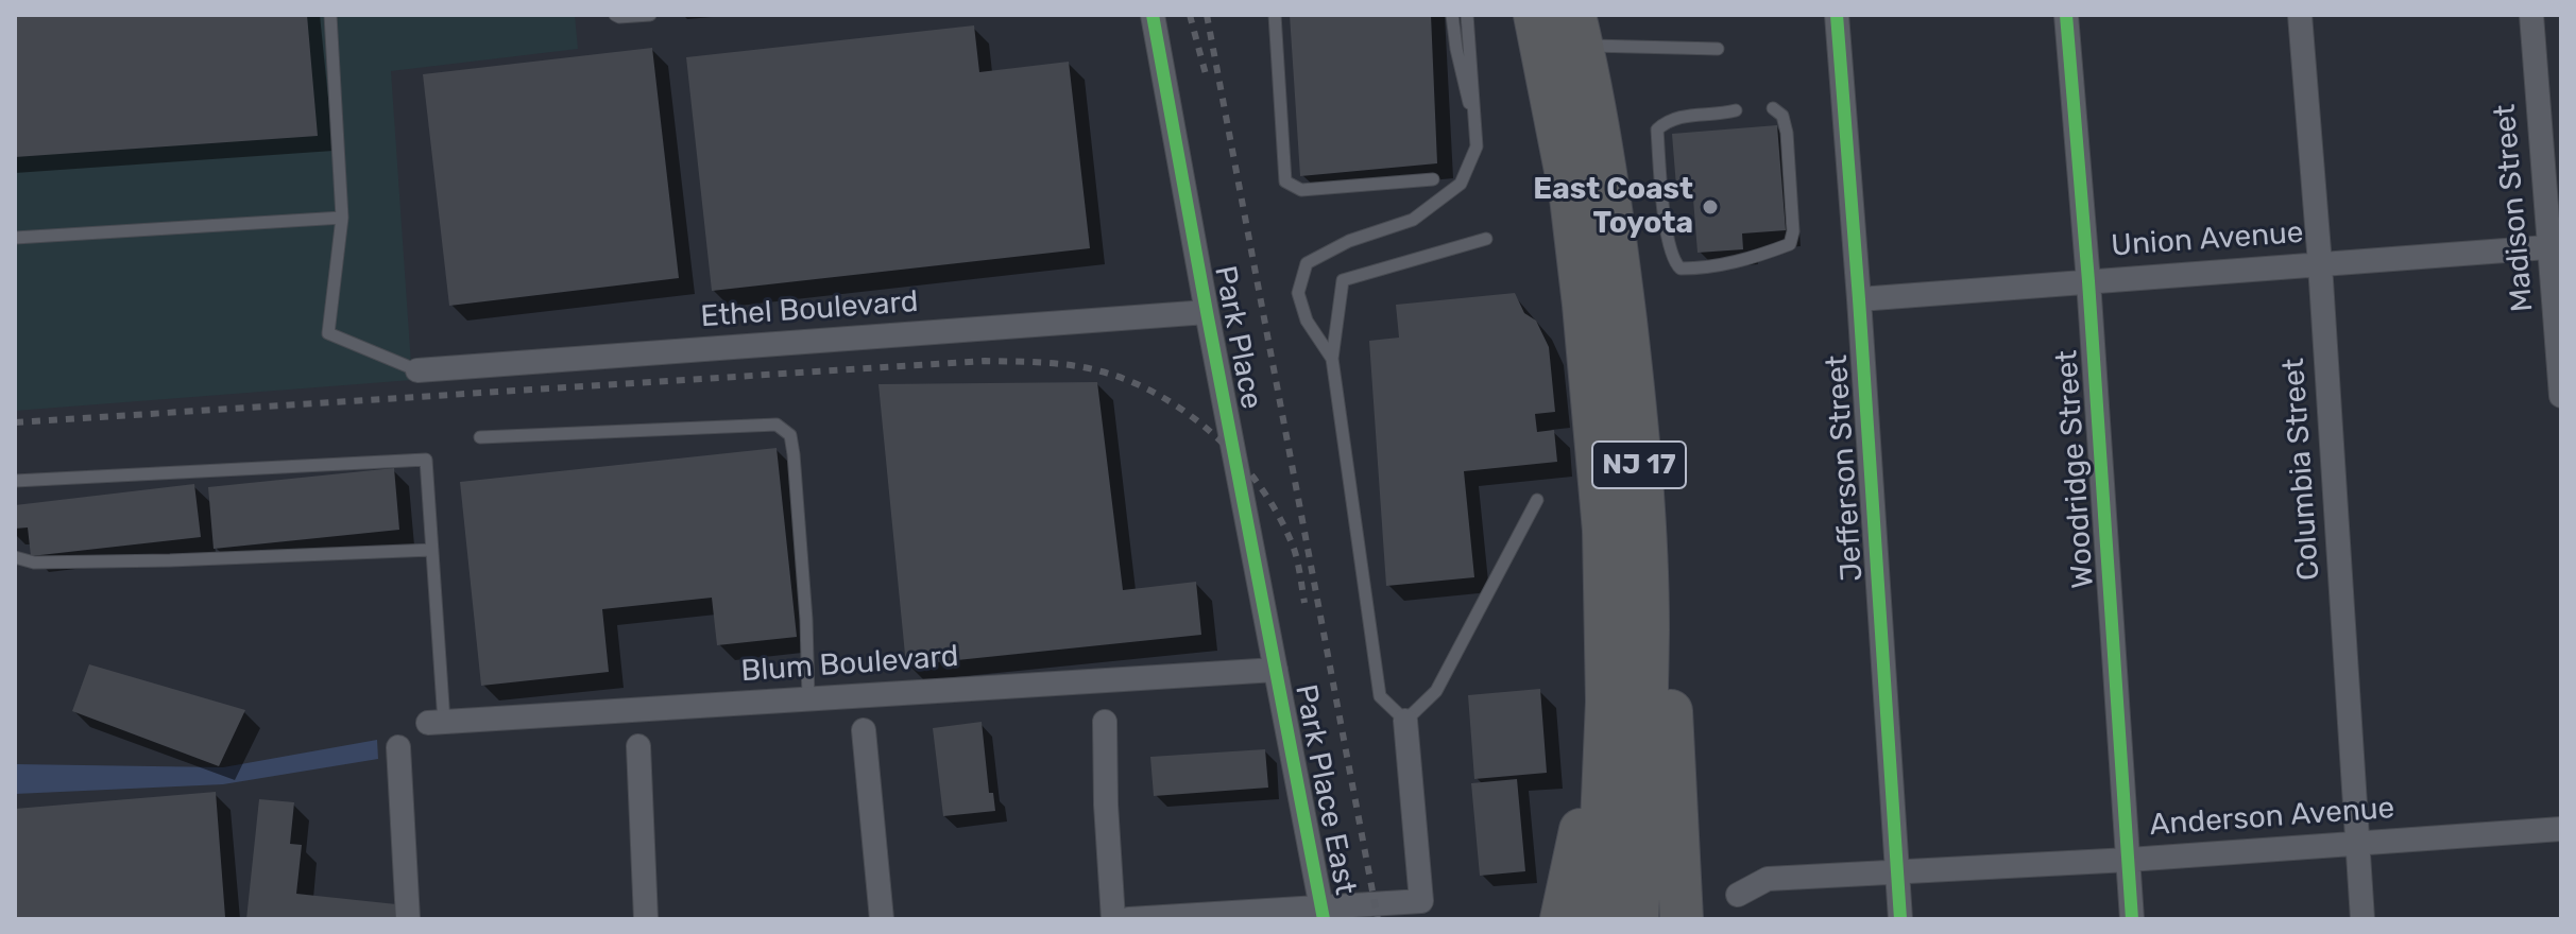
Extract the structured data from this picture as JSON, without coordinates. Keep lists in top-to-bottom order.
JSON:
{
  "streets": {
    "highway": ["NJ 17"],
    "street": [
      "Madison Street",
      "Union Avenue",
      "Ethel Boulevard",
      "Park Place",
      "Jefferson Street",
      "Woodridge Street",
      "Columbia Street",
      "Blum Boulevard",
      "Park Place East",
      "Anderson Avenue"
    ]
  },
  "crossings": [
    ["Madison Street", "Union Avenue"],
    ["Union Avenue", "Jefferson Street"],
    ["Union Avenue", "Woodridge Street"],
    ["Union Avenue", "Columbia Street"],
    ["Ethel Boulevard", "Park Place"],
    ["Park Place", "Blum Boulevard"],
    ["Park Place", "Park Place East"],
    ["Jefferson Street", "Anderson Avenue"],
    ["Woodridge Street", "Anderson Avenue"],
    ["Columbia Street", "Anderson Avenue"],
    ["Blum Boulevard", "Park Place East"]
  ],
  "places": ["East Coast Toyota"]
}
